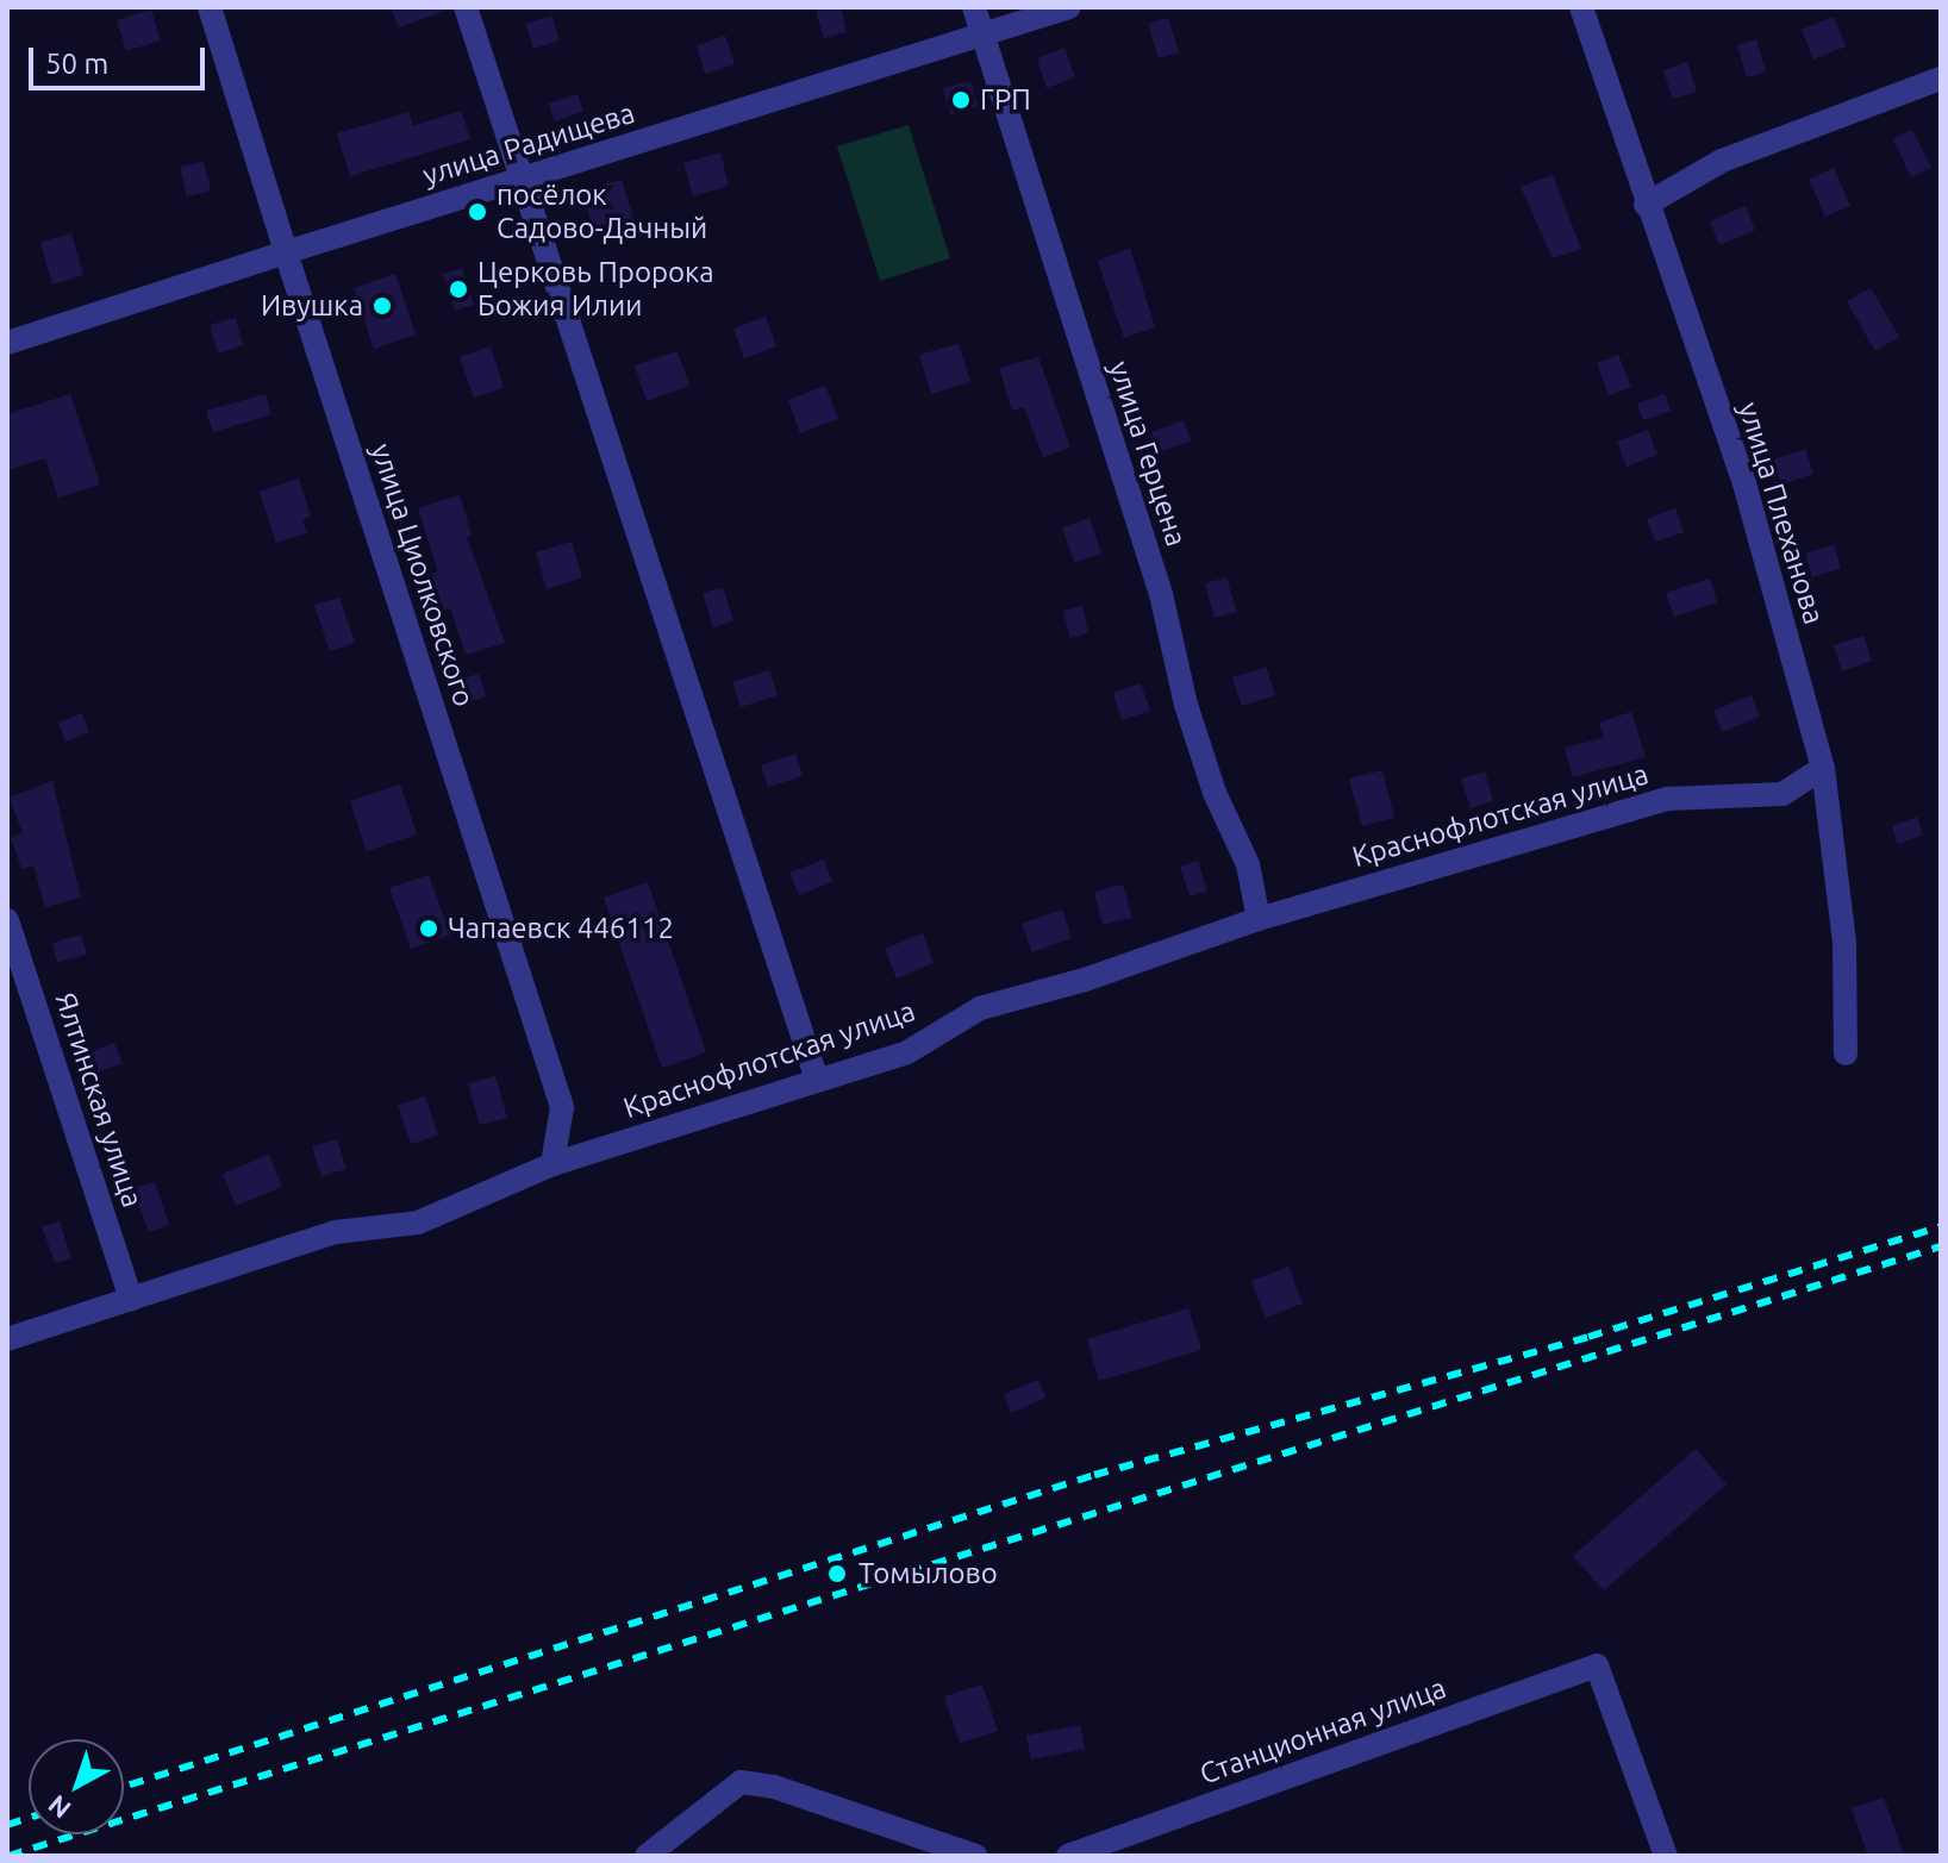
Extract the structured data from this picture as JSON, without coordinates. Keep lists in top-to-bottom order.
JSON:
{
  "streets": {
    "street": [
      "улица Радищева",
      "улица Герцена",
      "улица Плеханова",
      "улица Циолковского",
      "Краснофлотская улица",
      "Ялтинская улица",
      "Станционная улица"
    ]
  },
  "crossings": [
    ["улица Радищева", "улица Герцена"],
    ["улица Радищева", "улица Циолковского"],
    ["улица Герцена", "Краснофлотская улица"],
    ["улица Плеханова", "Краснофлотская улица"],
    ["улица Циолковского", "Краснофлотская улица"],
    ["Краснофлотская улица", "Ялтинская улица"]
  ],
  "places": [
    "ГРП",
    "посёлок Садово-Дачный",
    "Церковь Пророка Божия Илии",
    "Ивушка",
    "Чапаевск 446112",
    "Томылово"
  ],
  "scale_bar": "50 m",
  "north": "bottom left"
}
